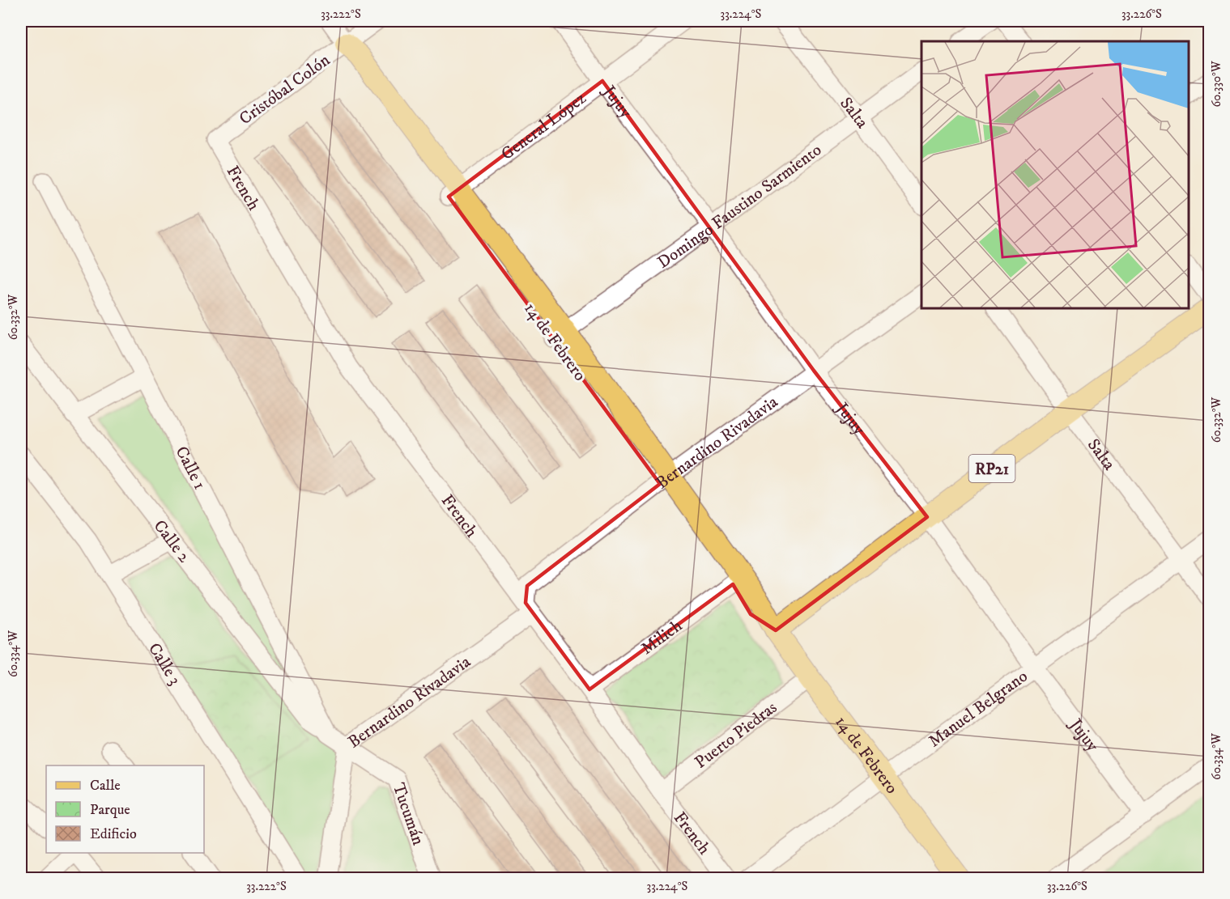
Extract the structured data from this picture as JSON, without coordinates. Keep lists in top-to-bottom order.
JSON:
{
  "streets": {
    "main road": ["14 de Febrero", "RP21"],
    "street": [
      "Cristóbal Colón",
      "Jujuy",
      "Salta",
      "General López",
      "French",
      "Domingo Faustino Sarmiento",
      "Bernardino Rivadavia",
      "Calle 1",
      "Calle 2",
      "Milich",
      "Calle 3",
      "Manuel Belgrano",
      "Puerto Piedras",
      "Tucumán"
    ]
  },
  "crossings": [
    ["Cristóbal Colón", "French"],
    ["Cristóbal Colón", "14 de Febrero"],
    ["Jujuy", "General López"],
    ["Jujuy", "Domingo Faustino Sarmiento"],
    ["Jujuy", "Bernardino Rivadavia"],
    ["Jujuy", "RP21"],
    ["Jujuy", "Manuel Belgrano"],
    ["Salta", "Domingo Faustino Sarmiento"],
    ["Salta", "RP21"],
    ["Salta", "Manuel Belgrano"],
    ["General López", "14 de Febrero"],
    ["French", "Bernardino Rivadavia"],
    ["French", "Milich"],
    ["French", "Puerto Piedras"],
    ["Domingo Faustino Sarmiento", "14 de Febrero"],
    ["14 de Febrero", "Bernardino Rivadavia"],
    ["14 de Febrero", "RP21"],
    ["14 de Febrero", "Milich"],
    ["14 de Febrero", "Manuel Belgrano"],
    ["14 de Febrero", "Puerto Piedras"],
    ["Bernardino Rivadavia", "Tucumán"],
    ["Calle 1", "Calle 2"]
  ],
  "legend": ["Calle", "Parque", "Edificio"],
  "coordinates": [
    "33.222°S",
    "33.224°S",
    "33.226°S",
    "60.330°W",
    "60.332°W",
    "60.334°W"
  ]
}
